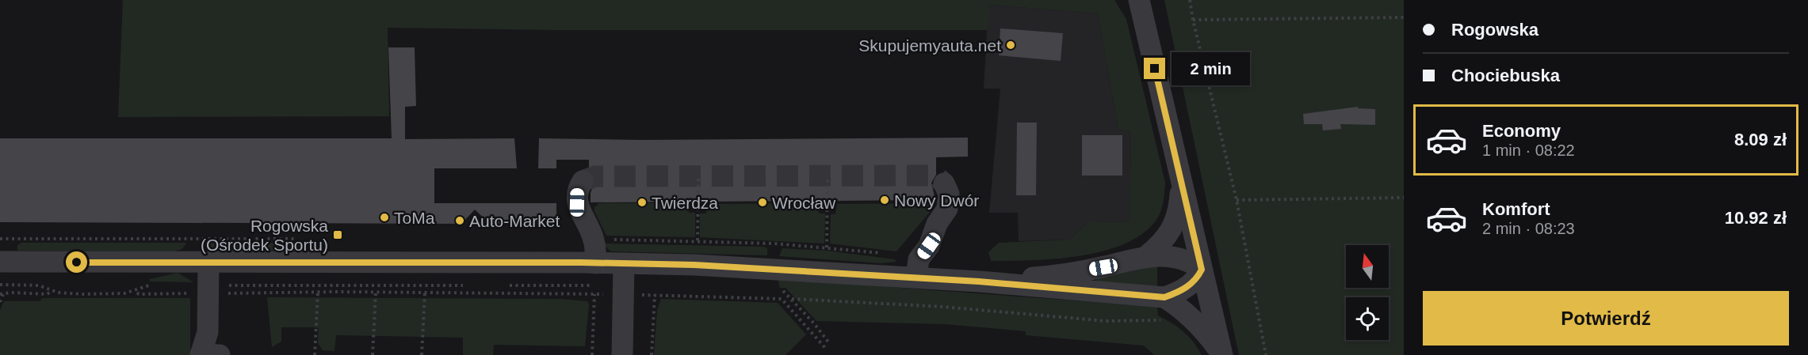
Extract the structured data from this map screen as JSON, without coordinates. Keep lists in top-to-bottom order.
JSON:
{
  "places": {
    "other": [
      "Skupujemyauta.net",
      "Nowy Dwór",
      "Twierdza",
      "Wrocław",
      "ToMa",
      "Auto-Market"
    ],
    "transit": ["Rogowska (Ośrodek Sportu)"]
  },
  "north": "top",
  "page": {
    "banner": ["Rogowska", "Chociebuska"],
    "bubble": "2 min",
    "list": [
      {
        "name": "Economy",
        "note": "1 min · 08:22",
        "value": "8.09 zł"
      },
      {
        "name": "Komfort",
        "note": "2 min · 08:23",
        "value": "10.92 zł"
      }
    ],
    "buttons": "Potwierdź"
  }
}
